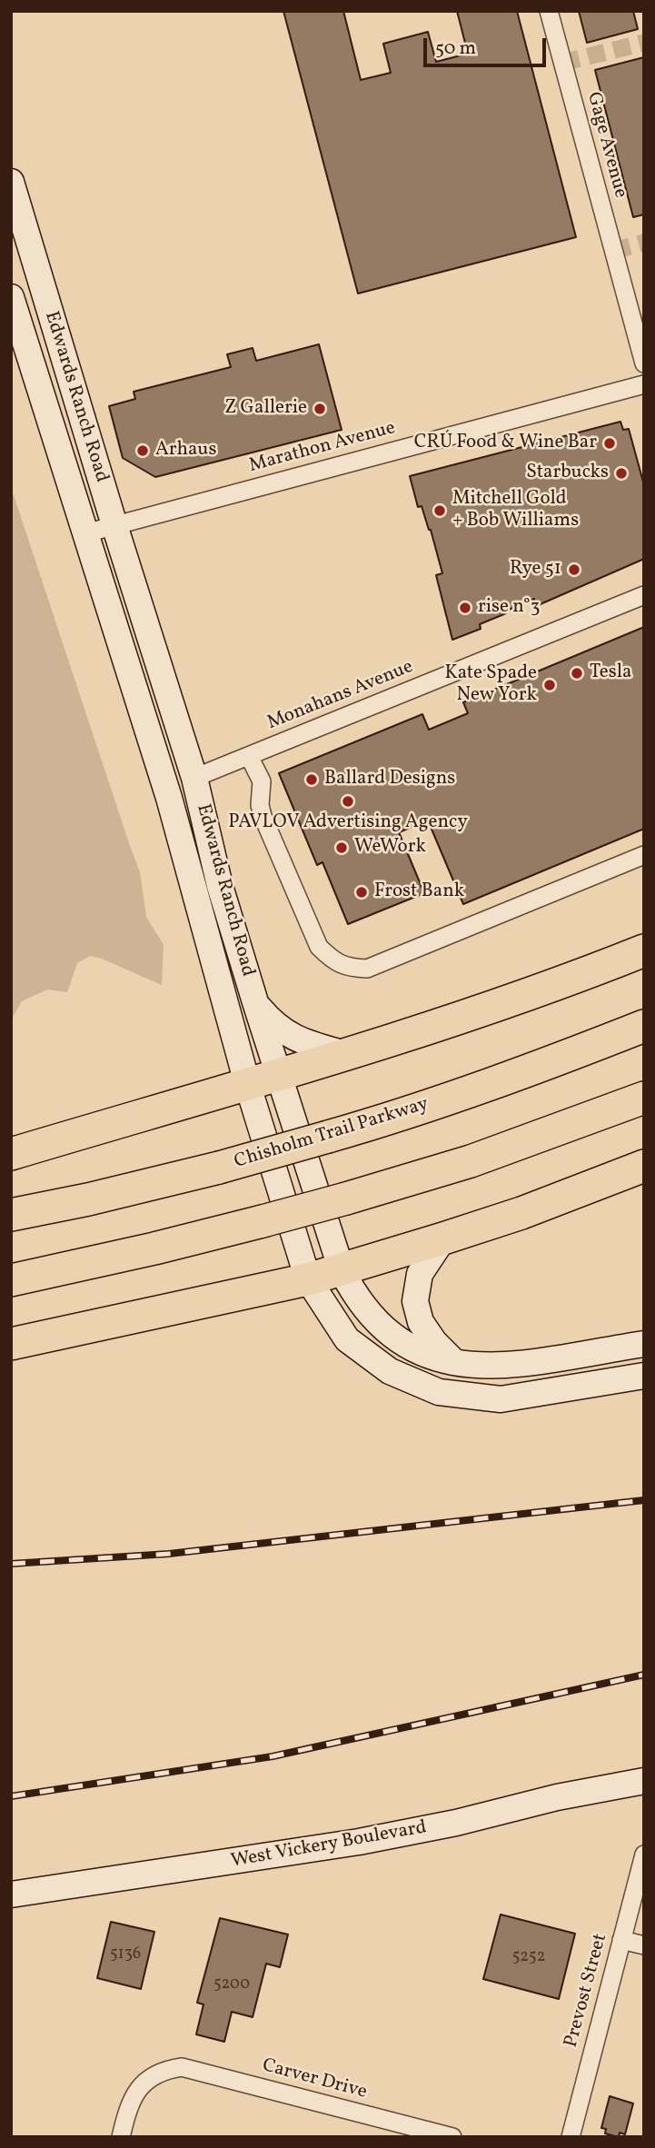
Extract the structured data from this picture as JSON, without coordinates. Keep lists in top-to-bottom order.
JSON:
{
  "streets": {
    "highway": ["Chisholm Trail Parkway"],
    "street": [
      "Gage Avenue",
      "Edwards Ranch Road",
      "Marathon Avenue",
      "Monahans Avenue",
      "West Vickery Boulevard",
      "Prevost Street",
      "Carver Drive"
    ]
  },
  "crossings": [
    ["Edwards Ranch Road", "Marathon Avenue"],
    ["Edwards Ranch Road", "Monahans Avenue"]
  ],
  "places": [
    "Z Gallerie",
    "CRÚ Food & Wine Bar",
    "Arhaus",
    "Starbucks",
    "Mitchell Gold + Bob Williams",
    "Rye 51",
    "rise n°3",
    "Tesla",
    "Kate Spade New York",
    "Ballard Designs",
    "PAVLOV Advertising Agency",
    "WeWork",
    "Frost Bank"
  ],
  "house_numbers": ["5136", "5252", "5200"],
  "scale_bar": "50 m"
}
